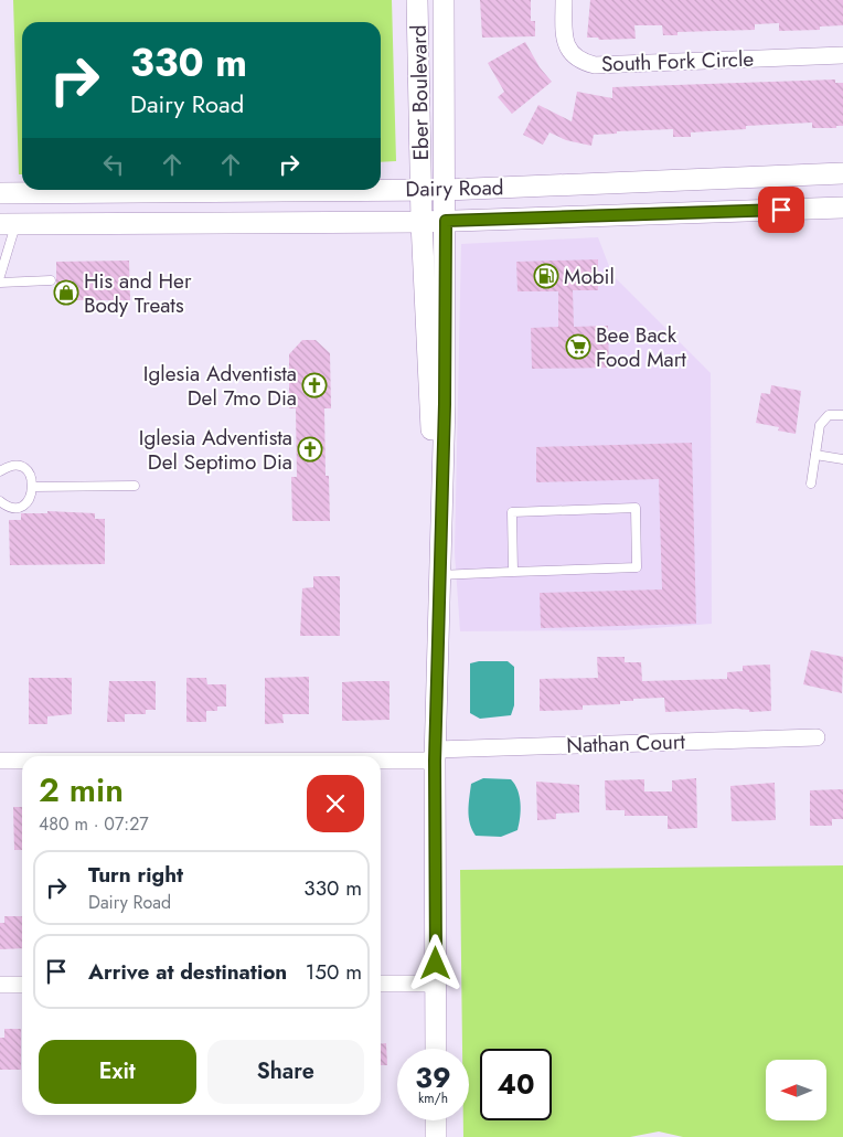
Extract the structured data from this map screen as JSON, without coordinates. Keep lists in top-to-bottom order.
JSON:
{
  "streets": {
    "street": [
      "South Fork Circle",
      "Eber Boulevard",
      "Dairy Road",
      "Nathan Court"
    ]
  },
  "crossings": [
    ["Eber Boulevard", "Dairy Road"],
    ["Eber Boulevard", "Nathan Court"]
  ],
  "places": {
    "fuel station": ["Mobil"],
    "shop": ["His and Her Body Treats"],
    "supermarket": ["Bee Back Food Mart"],
    "church": ["Iglesia Adventista Del 7mo Dia", "Iglesia Adventista Del Septimo Dia"]
  },
  "north": "left",
  "page": {
    "turn": ["330 m", "Dairy Road"],
    "heading": ["2 min", "480 m · 07:27"],
    "list": [
      {
        "name": "Turn right",
        "note": "Dairy Road",
        "value": "330 m"
      },
      {
        "name": "Arrive at destination",
        "value": "150 m"
      }
    ],
    "buttons": ["Exit", "Share"],
    "speed": "39 km/h",
    "limit": "40"
  }
}
